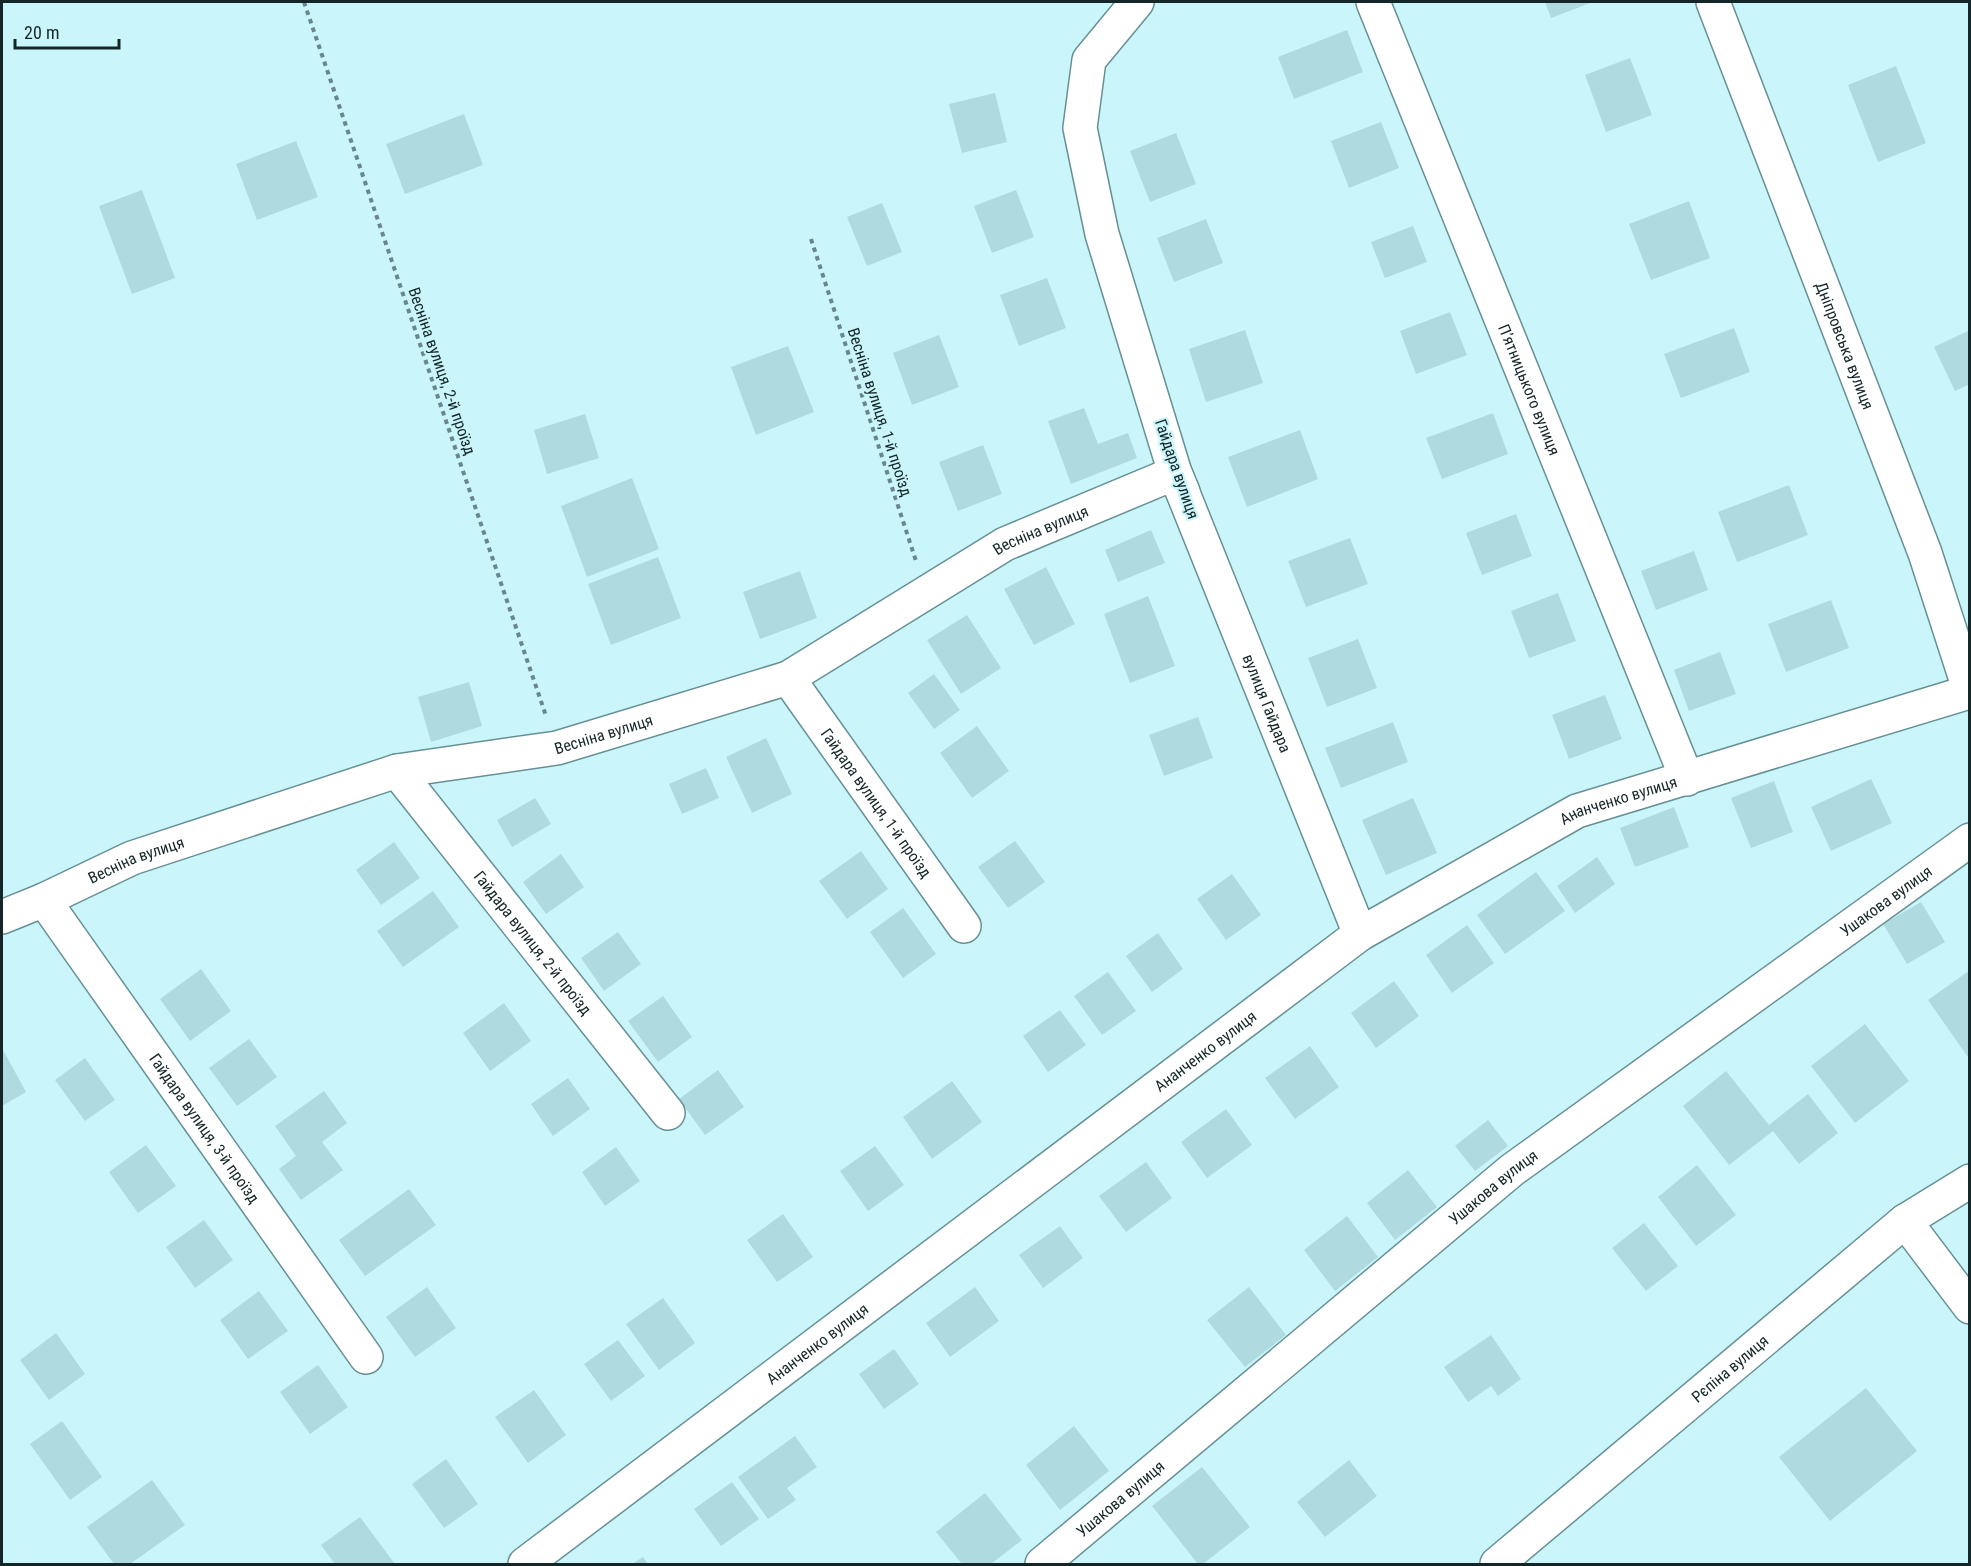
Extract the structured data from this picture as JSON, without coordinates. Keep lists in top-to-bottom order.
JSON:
{
  "streets": {
    "street": [
      "Дніпровська вулиця",
      "П’ятницького вулиця",
      "Гайдара вулиця",
      "Весніна вулиця",
      "вулиця Гайдара",
      "Гайдара вулиця, 1-й проїзд",
      "Ананченко вулиця",
      "Ушакова вулиця",
      "Гайдара вулиця, 2-й проїзд",
      "Гайдара вулиця, 3-й проїзд",
      "Рєпіна вулиця"
    ],
    "path": ["Весніна вулиця, 2-й проїзд", "Весніна вулиця, 1-й проїзд"]
  },
  "crossings": [
    ["Дніпровська вулиця", "Ананченко вулиця"],
    ["Весніна вулиця, 2-й проїзд", "Весніна вулиця"],
    ["П’ятницького вулиця", "Ананченко вулиця"],
    ["Весніна вулиця, 1-й проїзд", "Весніна вулиця"],
    ["Гайдара вулиця", "Весніна вулиця"],
    ["Гайдара вулиця", "вулиця Гайдара"],
    ["Весніна вулиця", "вулиця Гайдара"],
    ["Весніна вулиця", "Гайдара вулиця, 1-й проїзд"],
    ["Весніна вулиця", "Гайдара вулиця, 2-й проїзд"],
    ["Весніна вулиця", "Гайдара вулиця, 3-й проїзд"],
    ["вулиця Гайдара", "Ананченко вулиця"]
  ],
  "scale_bar": "20 m"
}
